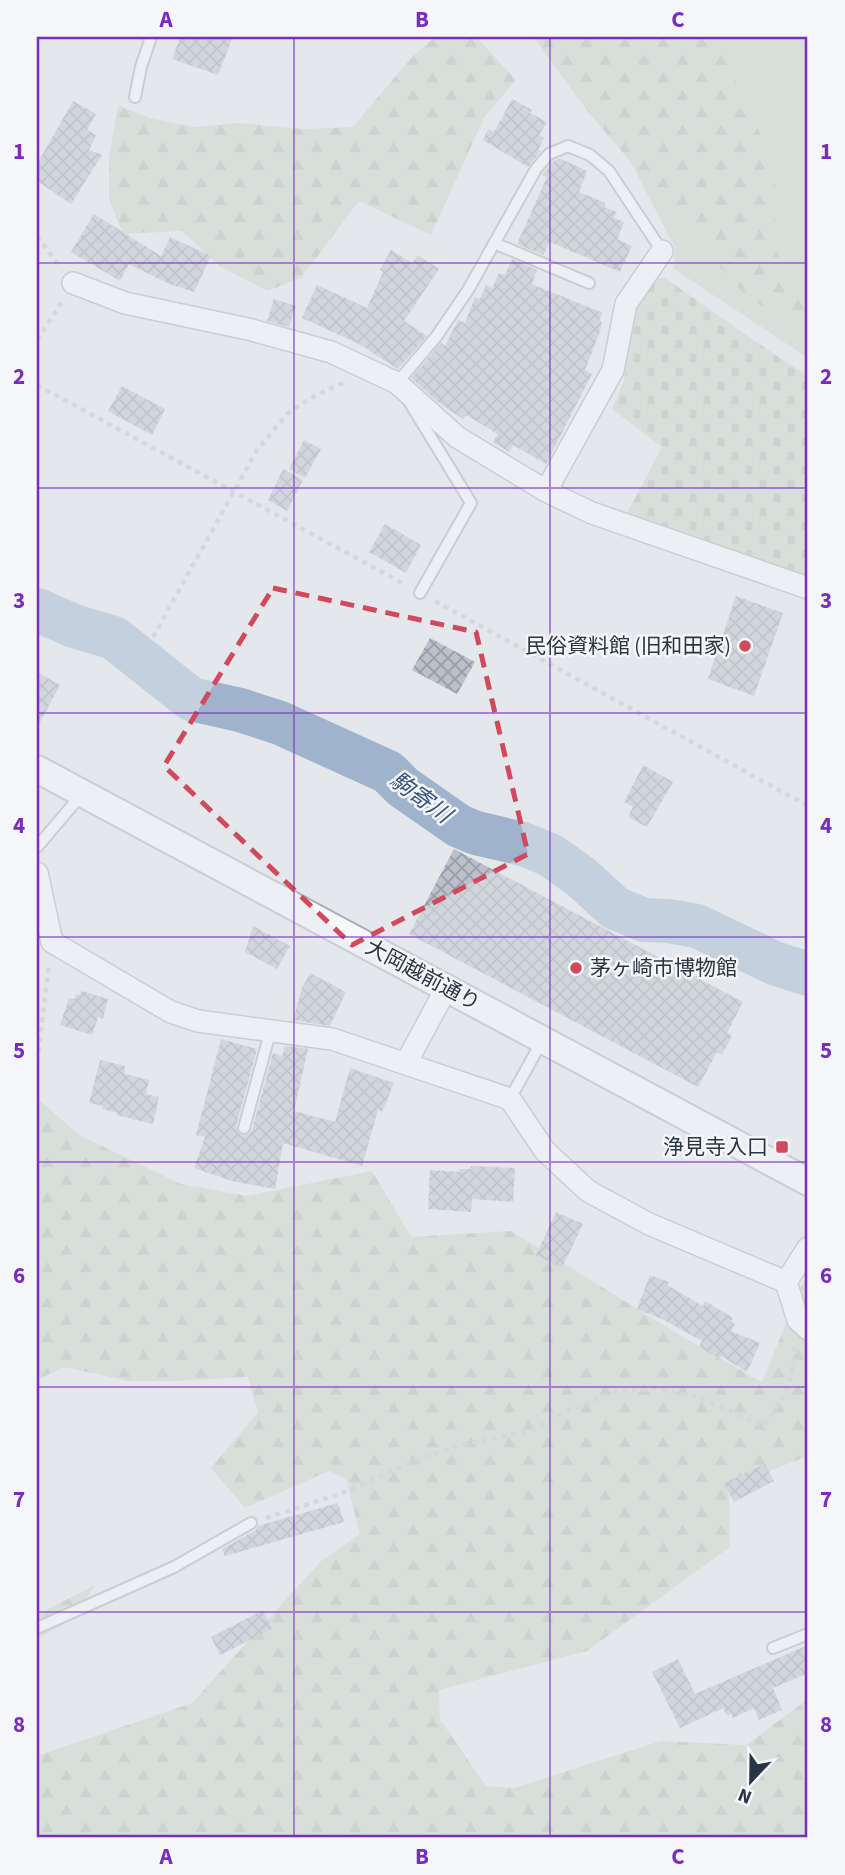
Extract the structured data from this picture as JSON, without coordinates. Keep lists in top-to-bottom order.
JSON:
{
  "streets": {
    "street": ["大岡越前通り"]
  },
  "water": ["駒寄川"],
  "places": {
    "other": ["民俗資料館 (旧和田家)", "茅ヶ崎市博物館"],
    "transit": ["浄見寺入口"]
  },
  "north": "bottom",
  "grid": {
    "columns": ["A", "B", "C"],
    "rows": [
      "1",
      "2",
      "3",
      "4",
      "5",
      "6",
      "7",
      "8"
    ]
  }
}
